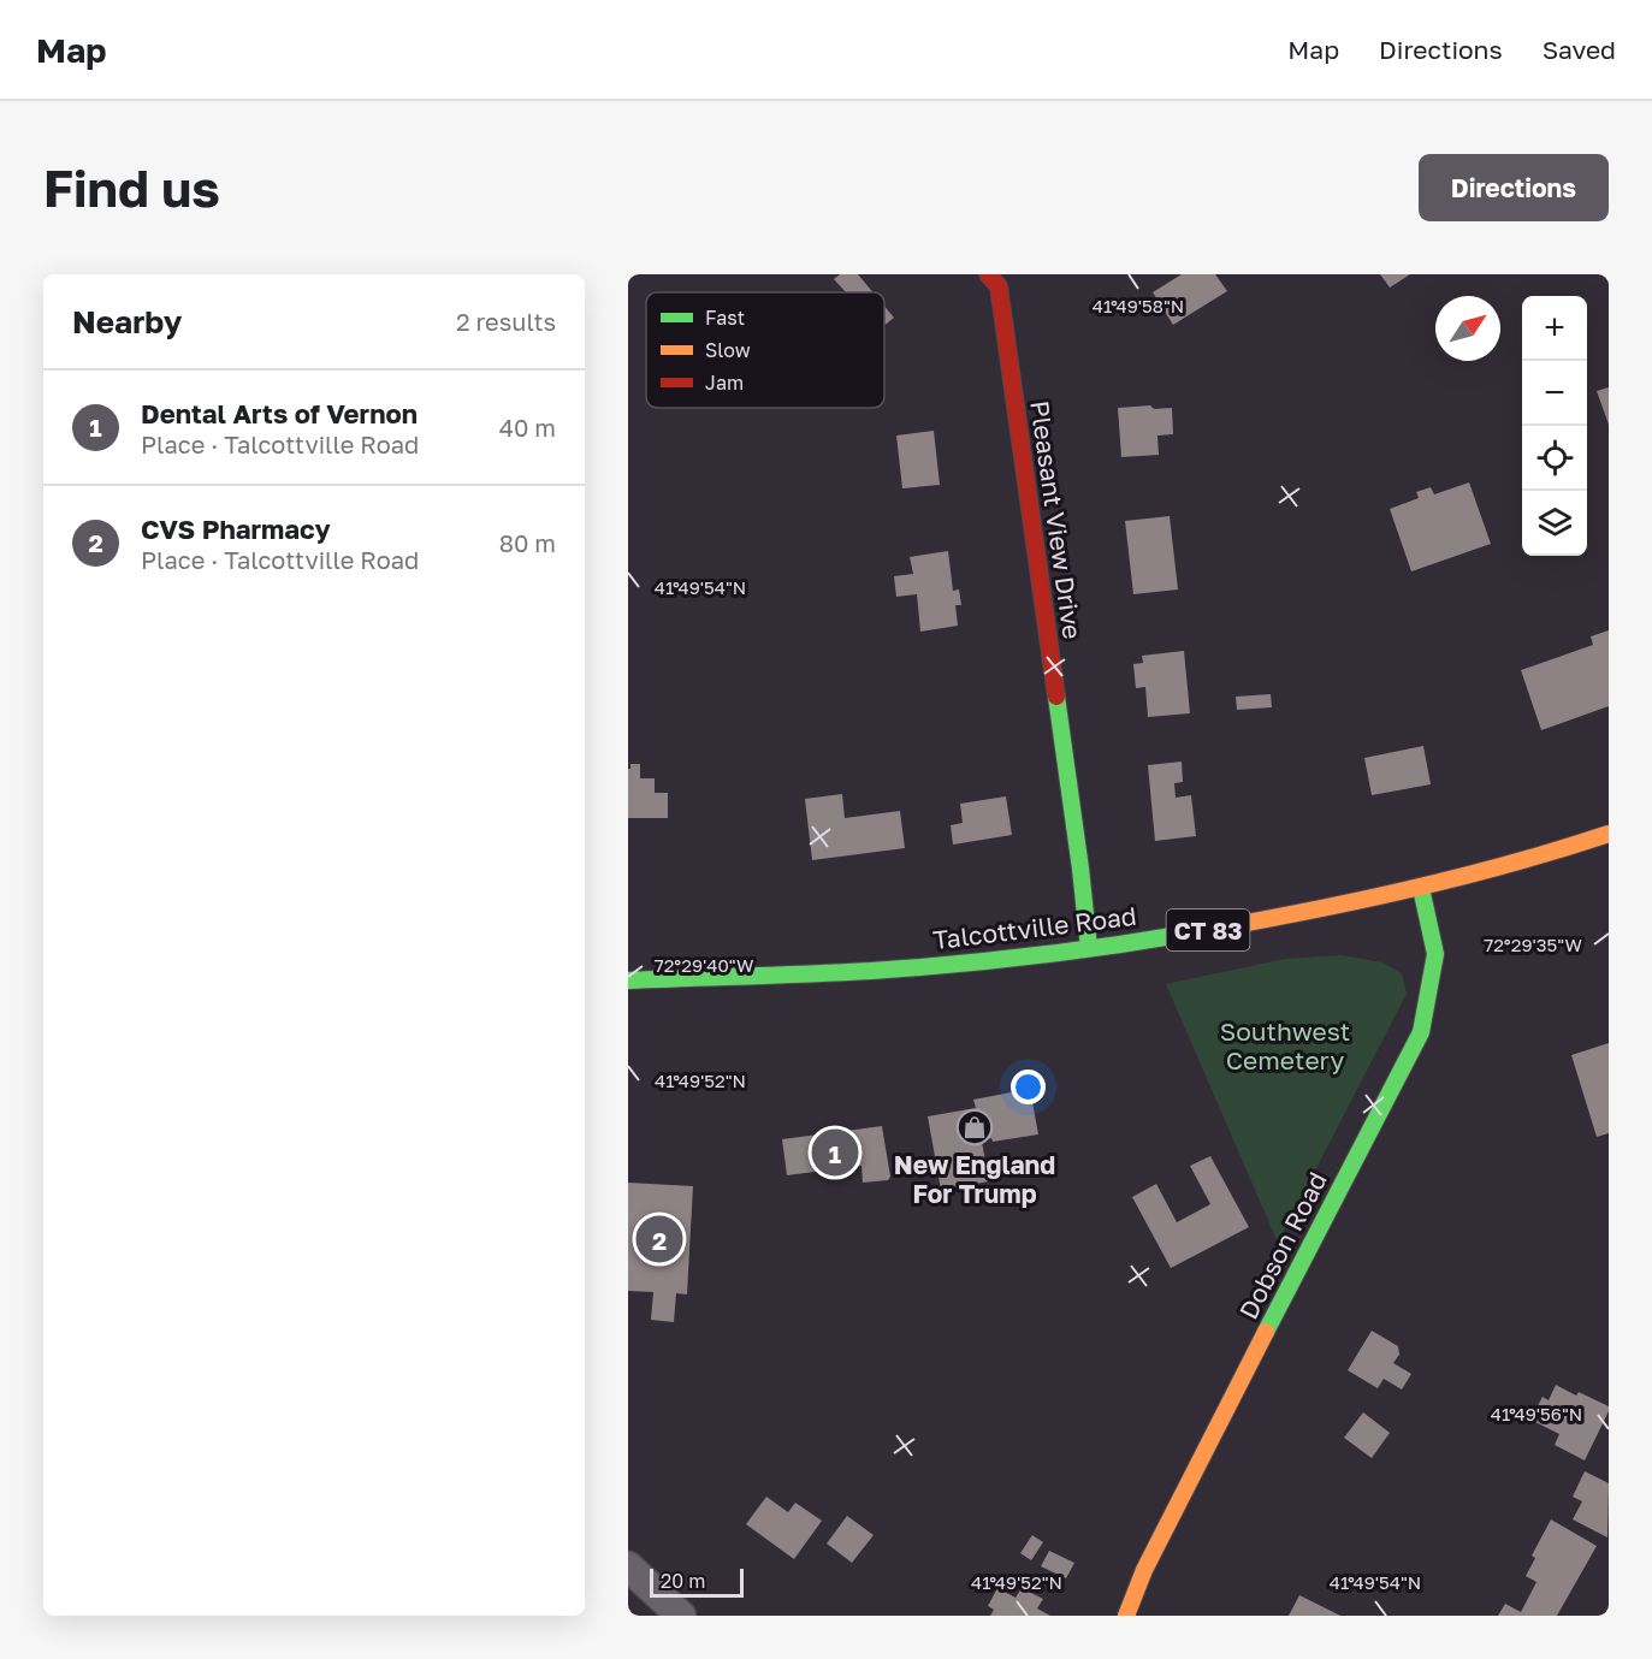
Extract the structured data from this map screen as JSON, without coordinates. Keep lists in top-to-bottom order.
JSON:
{
  "streets": {
    "street": [
      "Pleasant View Drive",
      "Talcottville Road",
      "CT 83",
      "Dobson Road"
    ]
  },
  "crossings": [
    ["Pleasant View Drive", "Talcottville Road"],
    ["Talcottville Road", "Dobson Road"]
  ],
  "parks": ["Southwest Cemetery"],
  "places": {
    "shop": ["New England For Trump"]
  },
  "legend": ["Fast", "Slow", "Jam"],
  "scale_bar": "20 m",
  "north": "top right",
  "page": {
    "header": "Map",
    "nav": ["Map", "Directions", "Saved"],
    "buttons": "Directions",
    "title": "Find us",
    "heading": ["Nearby", "2 results"],
    "map_buttons": ["+", "−"],
    "list": [
      {
        "mark": "1",
        "name": "Dental Arts of Vernon",
        "note": "Place · Talcottville Road",
        "value": "40 m"
      },
      {
        "mark": "2",
        "name": "CVS Pharmacy",
        "note": "Place · Talcottville Road",
        "value": "80 m"
      }
    ],
    "pins": ["1", "2"],
    "scale": "20 m"
  },
  "coordinates": [
    "41°49'58\"N",
    "41°49'54\"N",
    "72°29'35\"W",
    "72°29'40\"W",
    "41°49'52\"N",
    "41°49'56\"N"
  ]
}
